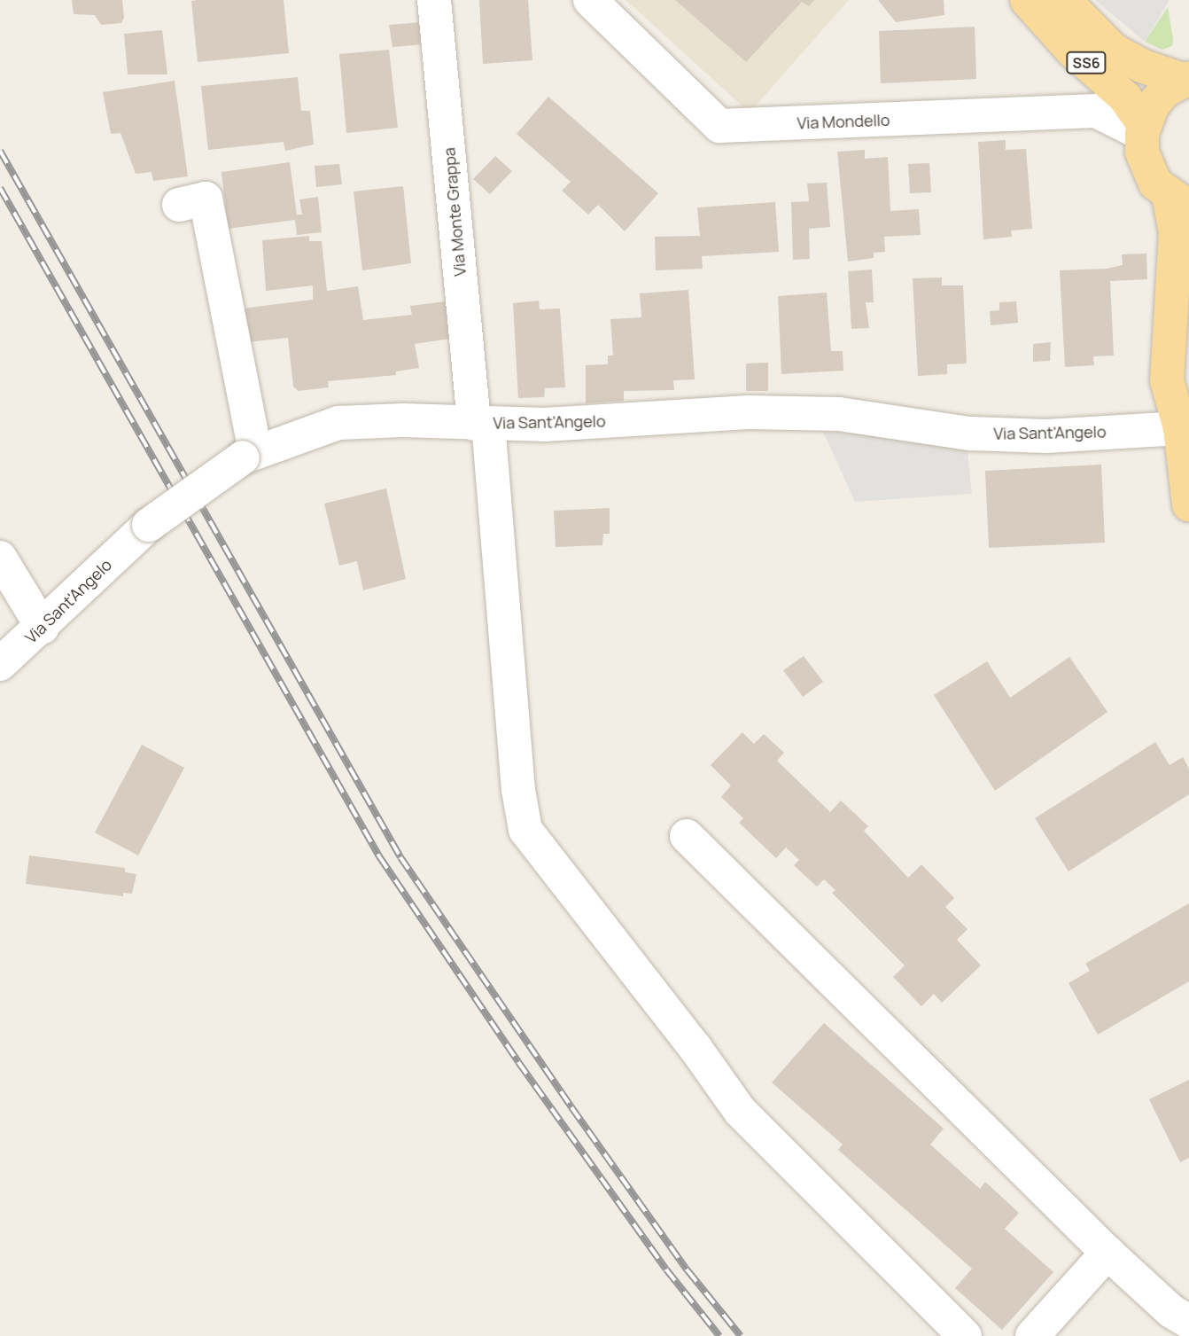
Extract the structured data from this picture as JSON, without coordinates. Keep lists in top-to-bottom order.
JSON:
{
  "streets": {
    "main road": ["SS6"],
    "street": ["Via Mondello", "Via Monte Grappa", "Via Sant'Angelo"]
  },
  "crossings": [
    ["SS6", "Via Mondello"],
    ["Via Monte Grappa", "Via Sant'Angelo"]
  ]
}
